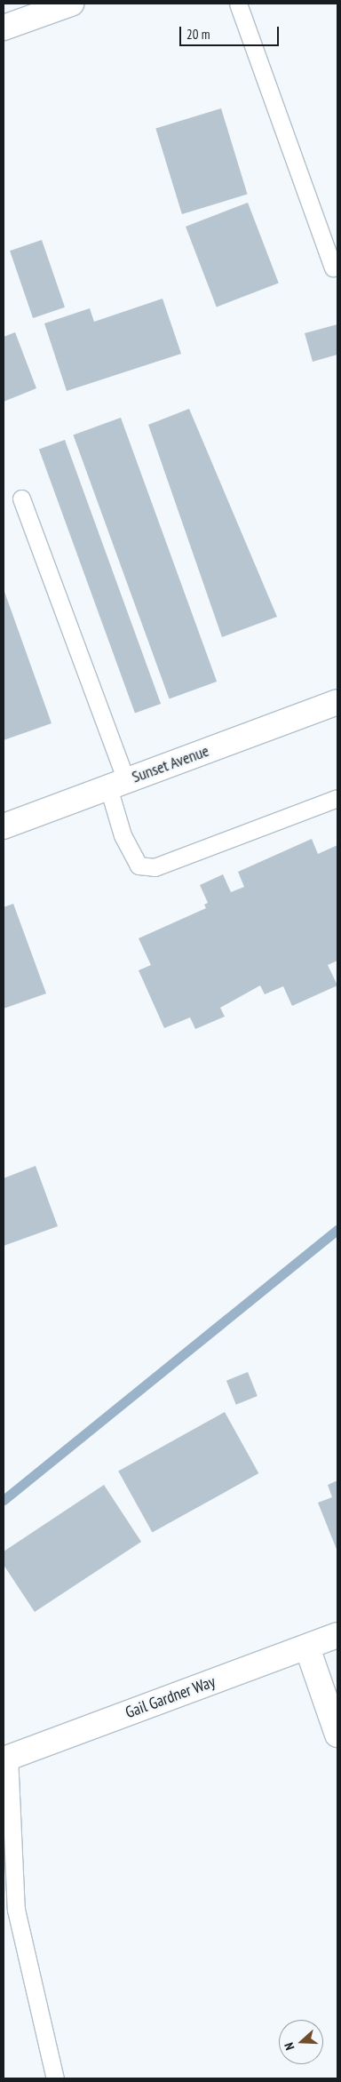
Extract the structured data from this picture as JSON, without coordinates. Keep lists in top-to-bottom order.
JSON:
{
  "streets": {
    "street": ["Sunset Avenue", "Gail Gardner Way"]
  },
  "scale_bar": "20 m",
  "north": "left"
}
